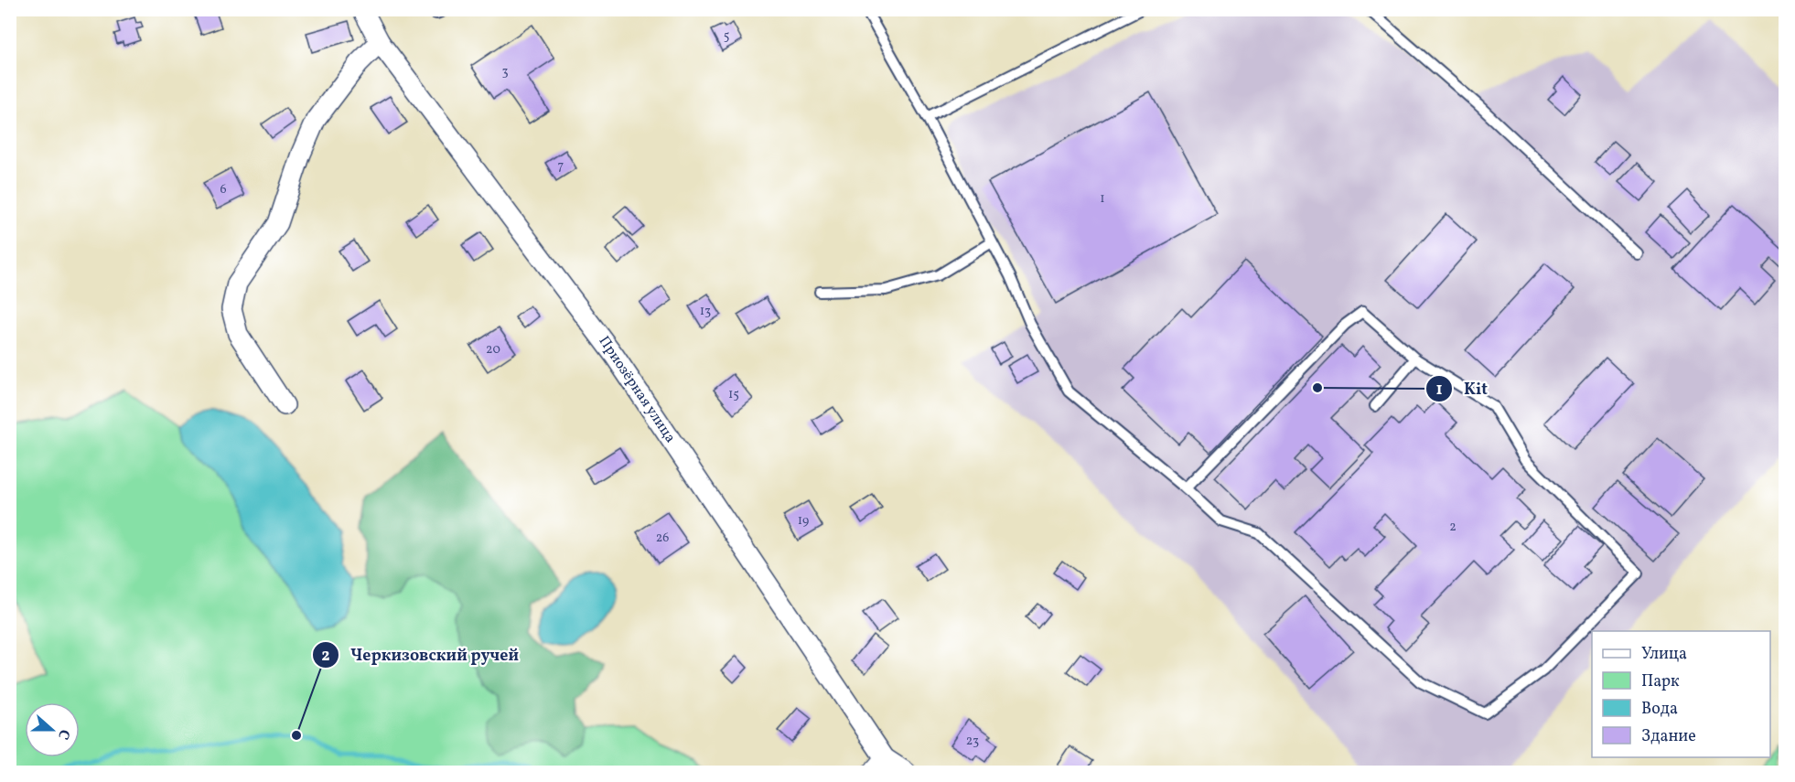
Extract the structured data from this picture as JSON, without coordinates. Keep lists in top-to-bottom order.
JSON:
{
  "streets": {
    "street": ["Приозёрная улица"]
  },
  "places": ["Kit", "Черкизовский ручей"],
  "house_numbers": [
    "5",
    "3",
    "7",
    "6",
    "1",
    "13",
    "20",
    "15",
    "19",
    "2",
    "26",
    "23"
  ],
  "legend": [
    "Улица",
    "Парк",
    "Вода",
    "Здание"
  ],
  "north": "right"
}
